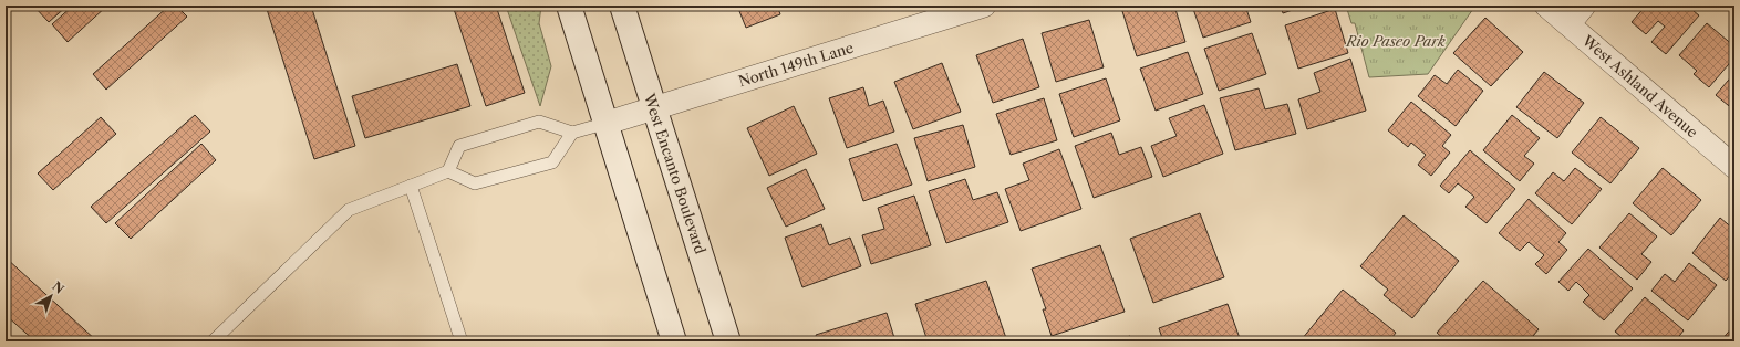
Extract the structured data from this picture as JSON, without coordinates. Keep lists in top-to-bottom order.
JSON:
{
  "streets": {
    "main road": ["West Encanto Boulevard"],
    "street": ["North 149th Lane", "West Ashland Avenue"]
  },
  "crossings": [
    ["North 149th Lane", "West Encanto Boulevard"]
  ],
  "parks": ["Rio Paseo Park"],
  "north": "top right"
}
